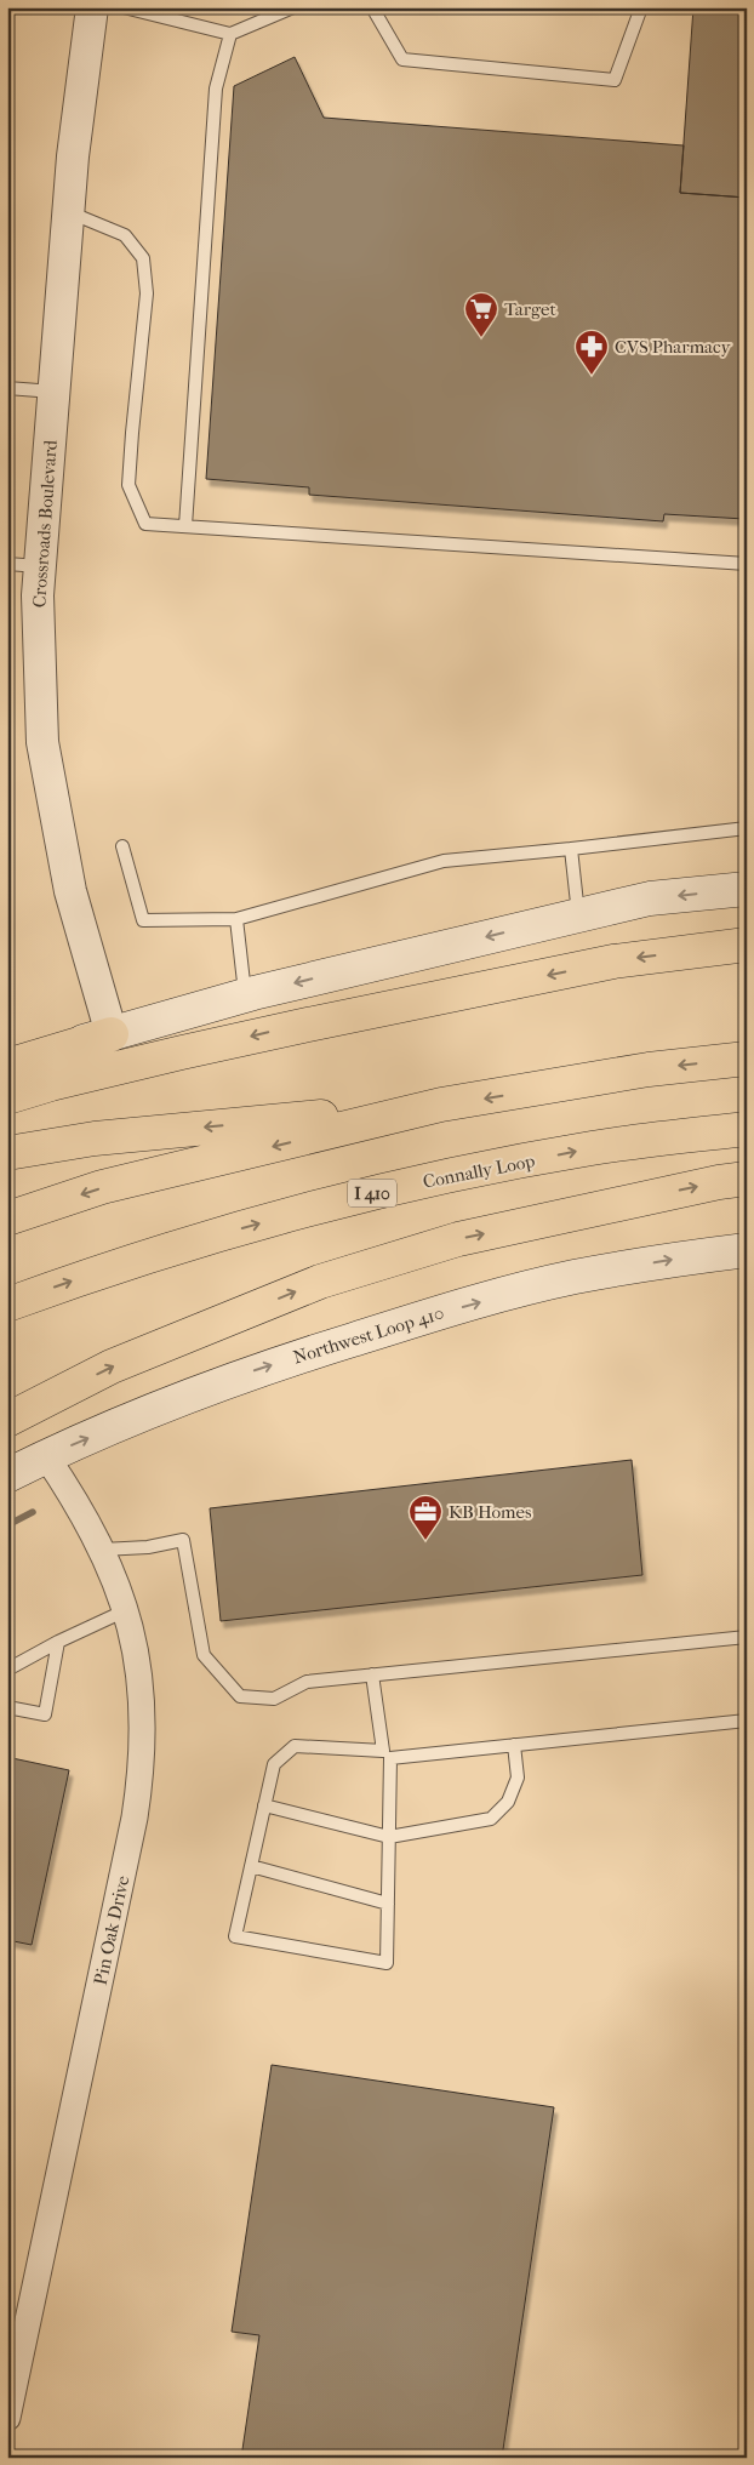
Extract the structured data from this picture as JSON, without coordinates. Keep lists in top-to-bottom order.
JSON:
{
  "streets": {
    "highway": ["Connally Loop", "I 410"],
    "main road": ["Northwest Loop 410"],
    "street": ["Crossroads Boulevard", "Pin Oak Drive"]
  },
  "crossings": [
    ["Northwest Loop 410", "Pin Oak Drive"]
  ],
  "one_way": ["Northwest Loop 410"],
  "places": {
    "supermarket": ["Target"],
    "pharmacy": ["CVS Pharmacy"],
    "office": ["KB Homes"]
  }
}
